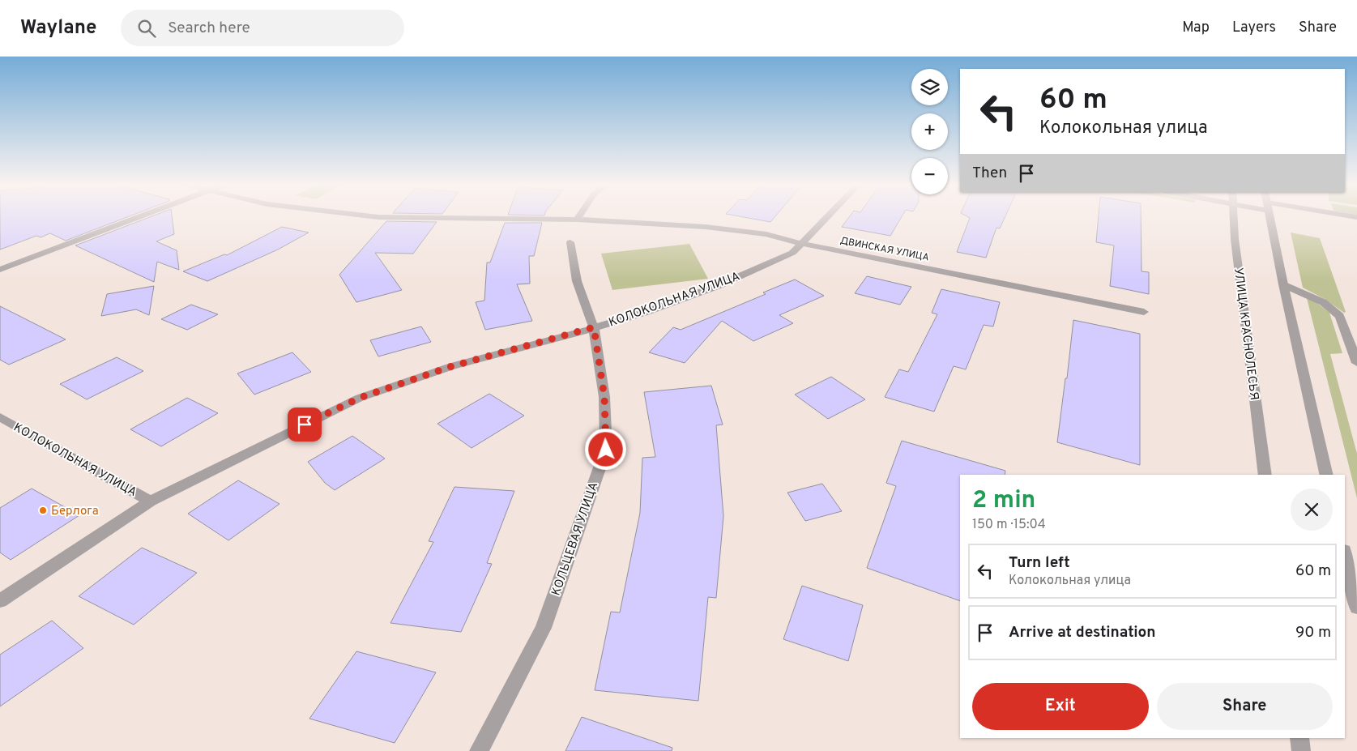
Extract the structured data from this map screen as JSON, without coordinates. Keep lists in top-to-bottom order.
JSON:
{
  "streets": {
    "street": [
      "ДВИНСКАЯ УЛИЦА",
      "КОЛОКОЛЬНАЯ УЛИЦА",
      "УЛИЦА КРАСНОЛЕСЬЯ",
      "КОЛЬЦЕВАЯ УЛИЦА"
    ]
  },
  "crossings": [
    ["ДВИНСКАЯ УЛИЦА", "КОЛОКОЛЬНАЯ УЛИЦА"],
    ["КОЛОКОЛЬНАЯ УЛИЦА", "КОЛЬЦЕВАЯ УЛИЦА"]
  ],
  "places": ["Берлога"],
  "page": {
    "header": "Waylane",
    "search": "Search here",
    "nav": ["Map", "Layers", "Share"],
    "map_buttons": ["+", "−"],
    "turn": ["60 m", "Колокольная улица"],
    "then": "Then",
    "heading": ["2 min", "150 m · 15:04"],
    "list": [
      {
        "name": "Turn left",
        "note": "Колокольная улица",
        "value": "60 m"
      },
      {
        "name": "Arrive at destination",
        "value": "90 m"
      }
    ],
    "buttons": ["Exit", "Share"]
  }
}
